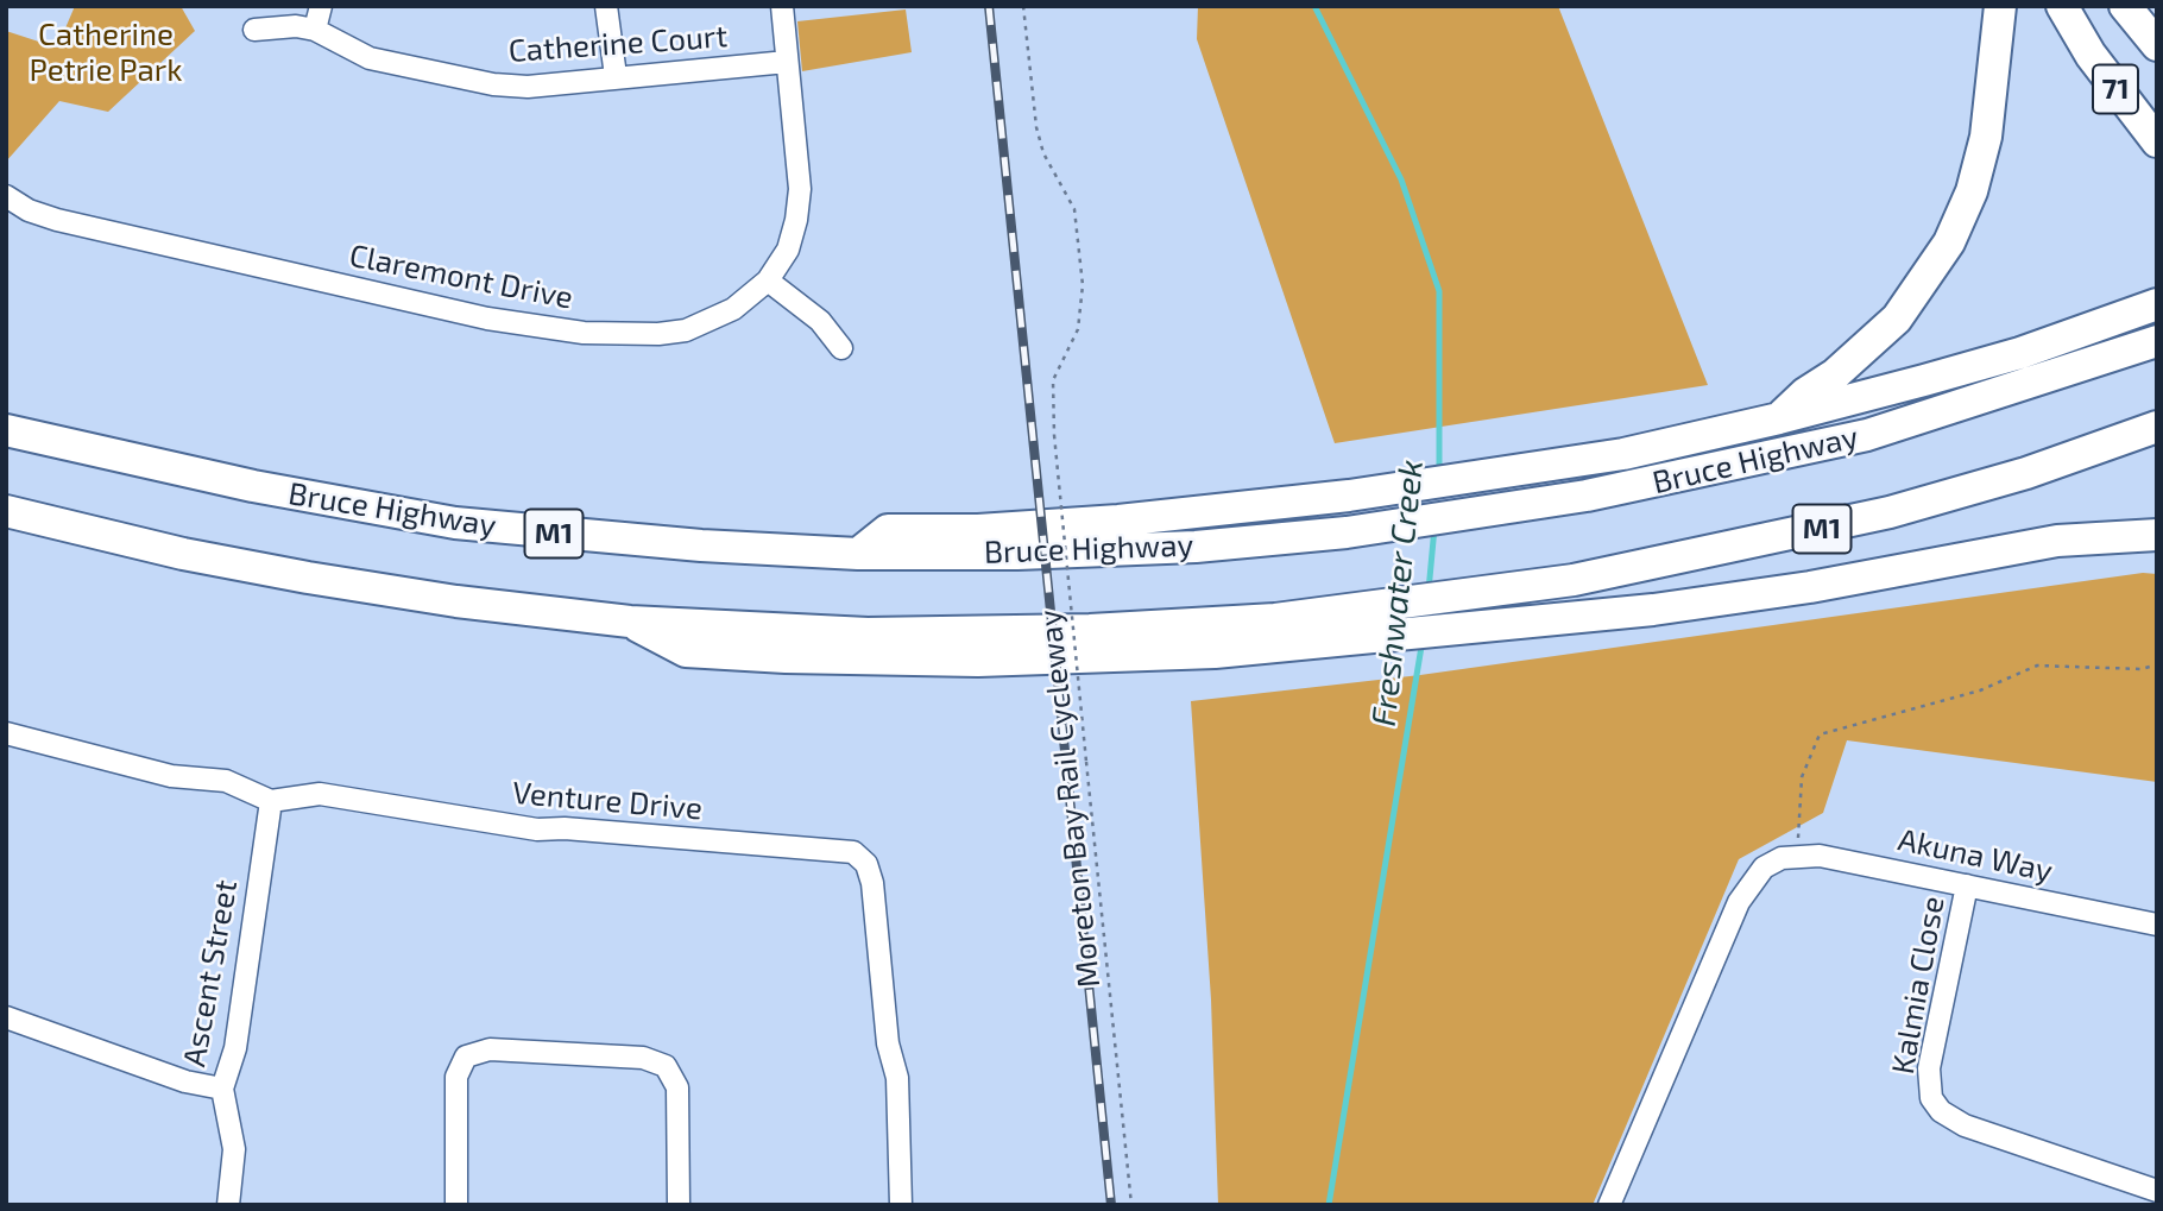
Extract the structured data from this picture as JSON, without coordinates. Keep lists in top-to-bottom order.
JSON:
{
  "streets": {
    "highway": ["71", "Bruce Highway", "M1"],
    "street": [
      "Catherine Court",
      "Claremont Drive",
      "Venture Drive",
      "Akuna Way",
      "Ascent Street",
      "Kalmia Close"
    ],
    "path": ["Moreton Bay Rail Cycleway"]
  },
  "crossings": [
    ["Catherine Court", "Claremont Drive"],
    ["Venture Drive", "Ascent Street"],
    ["Akuna Way", "Kalmia Close"]
  ],
  "water": ["Freshwater Creek"],
  "parks": ["Catherine Petrie Park"]
}
